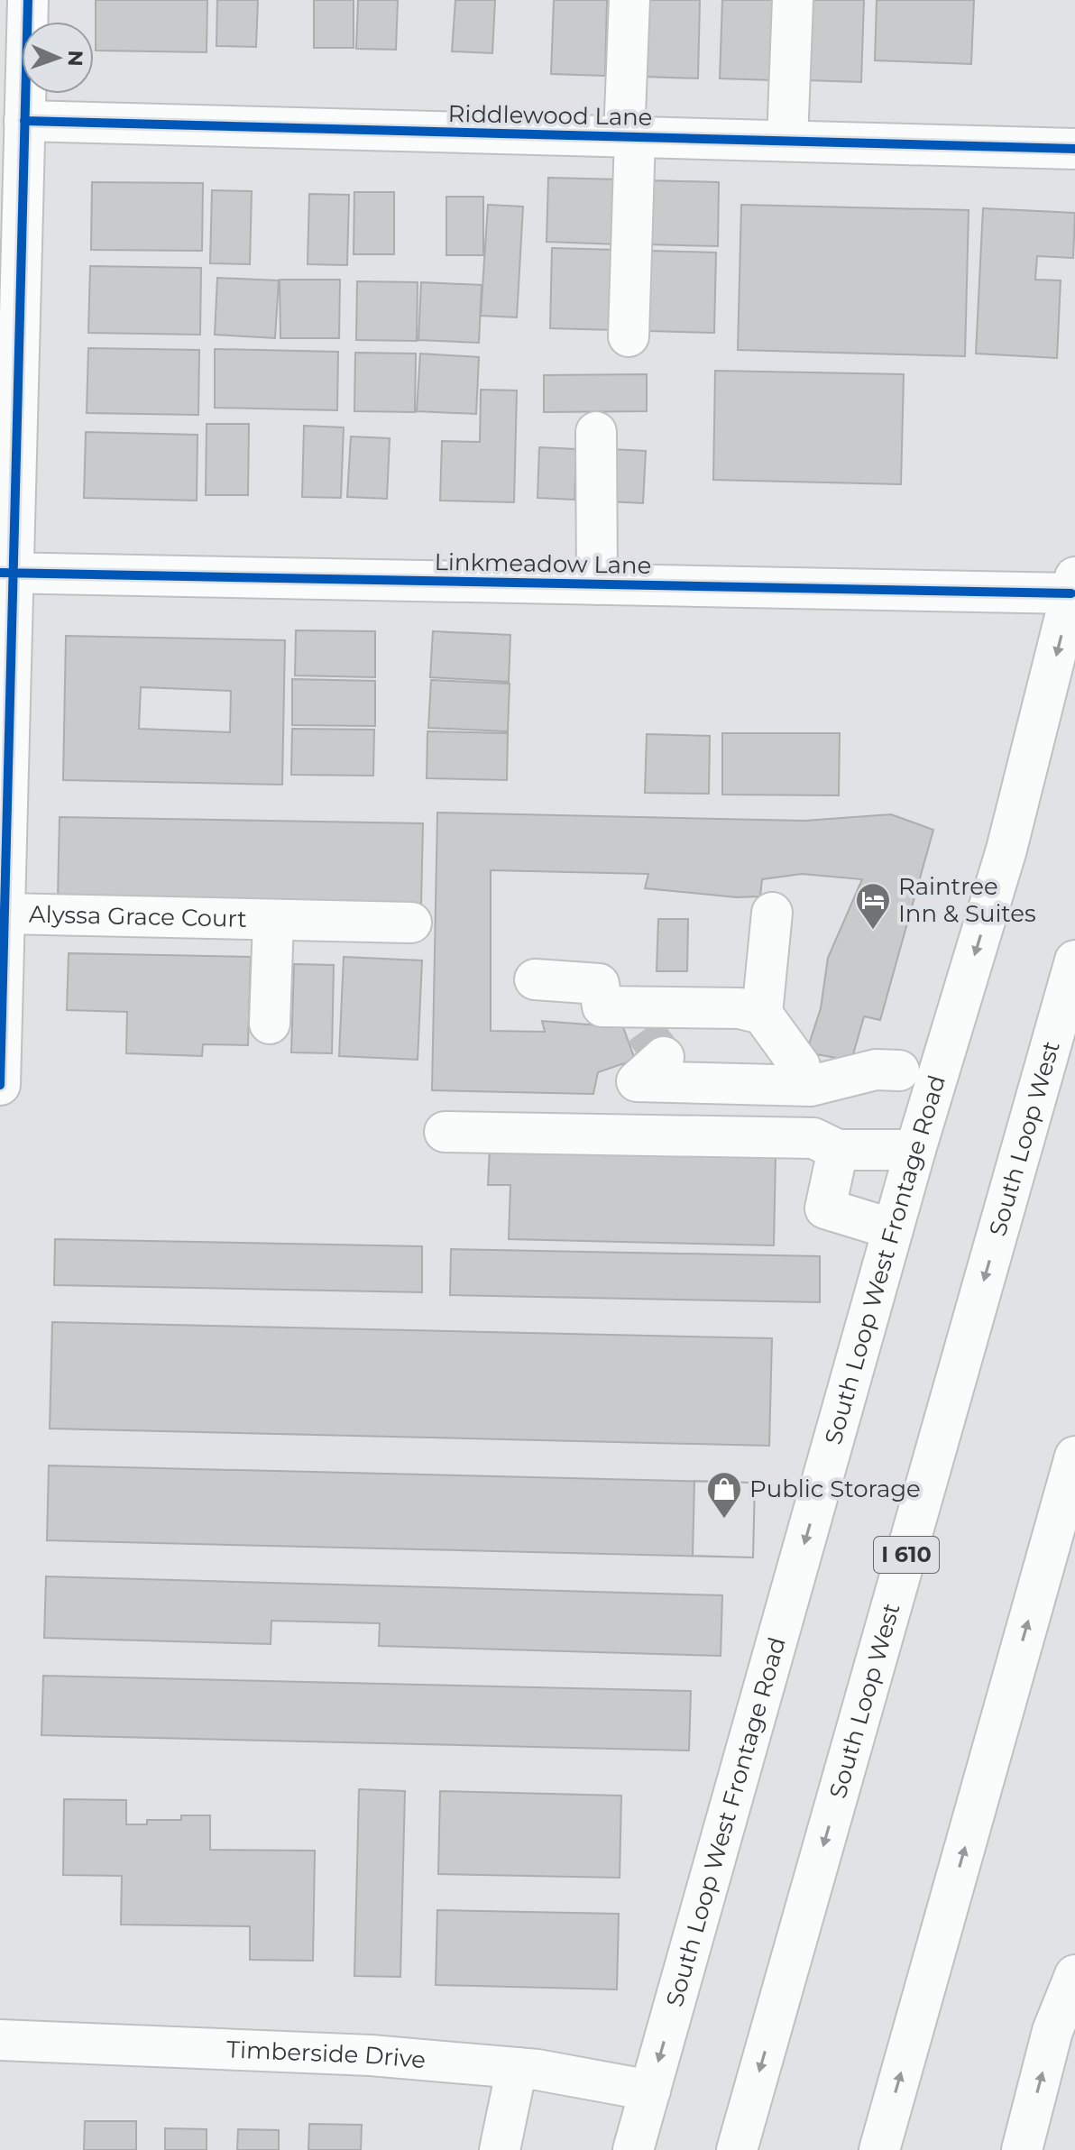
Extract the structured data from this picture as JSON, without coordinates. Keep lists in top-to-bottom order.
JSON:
{
  "streets": {
    "main road": [
      "Riddlewood Lane",
      "Linkmeadow Lane",
      "Alyssa Grace Court",
      "South Loop West",
      "South Loop West Frontage Road",
      "I 610",
      "Timberside Drive"
    ]
  },
  "crossings": [
    ["Linkmeadow Lane", "South Loop West Frontage Road"],
    ["South Loop West Frontage Road", "Timberside Drive"]
  ],
  "places": {
    "hotel": ["Raintree Inn & Suites"],
    "shop": ["Public Storage"]
  },
  "north": "right"
}
